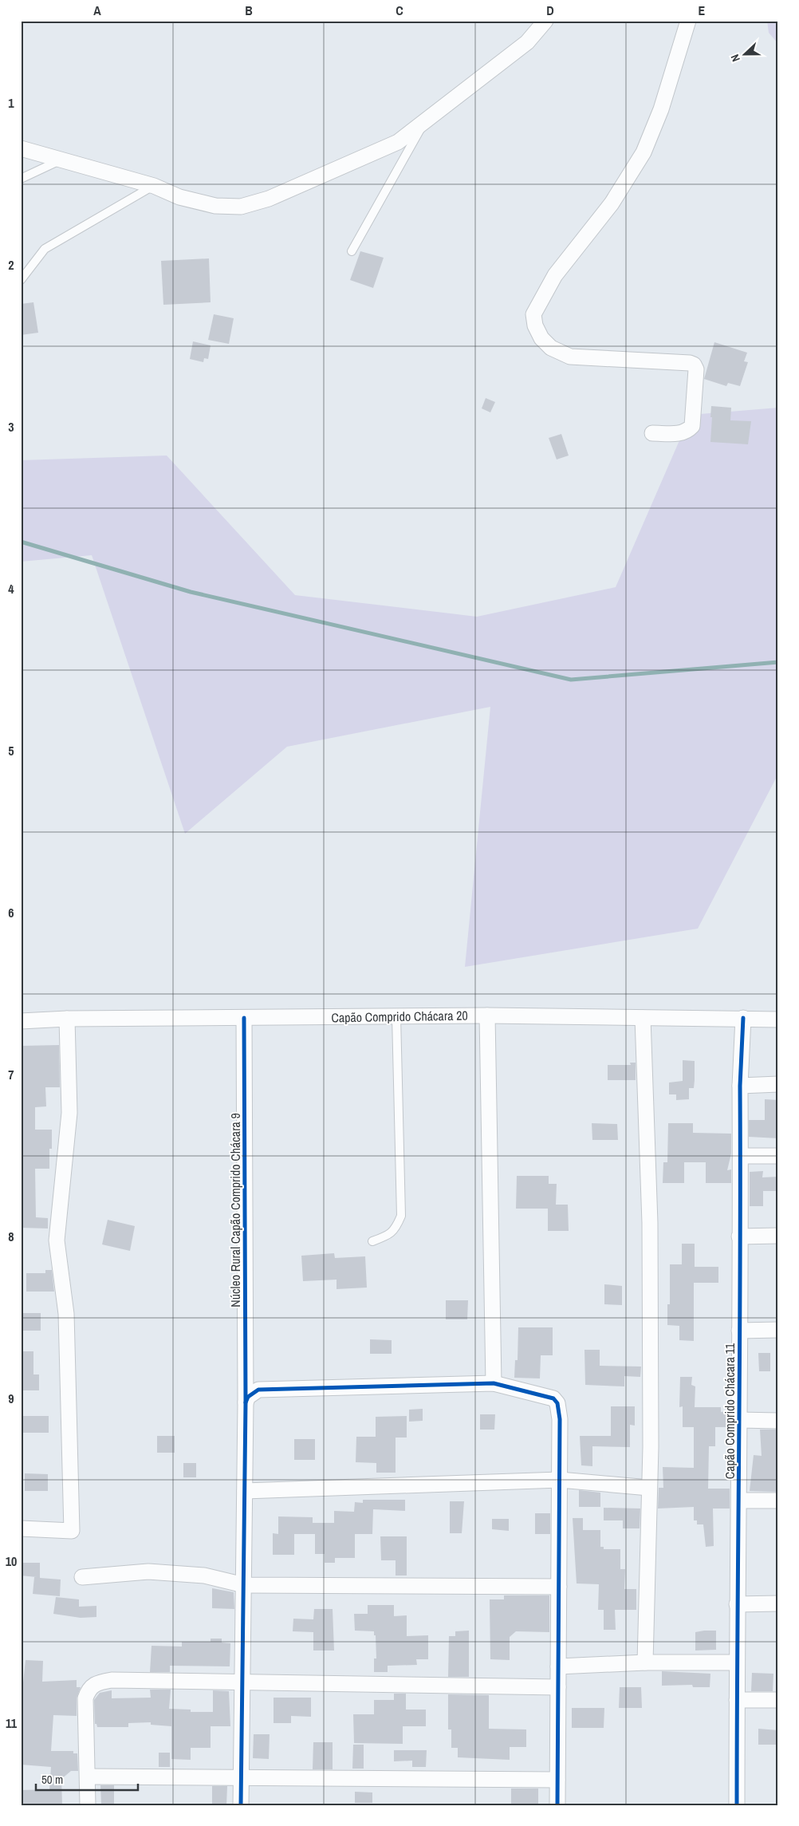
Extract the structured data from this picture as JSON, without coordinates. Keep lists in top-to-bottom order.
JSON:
{
  "streets": {
    "street": ["Capão Comprido Chácara 20", "Núcleo Rural Capão Comprido Chácara 9", "Capão Comprido Chácara 11"]
  },
  "crossings": [
    ["Capão Comprido Chácara 20", "Núcleo Rural Capão Comprido Chácara 9"],
    ["Capão Comprido Chácara 20", "Capão Comprido Chácara 11"]
  ],
  "scale_bar": "50 m",
  "north": "left",
  "grid": {
    "columns": [
      "A",
      "B",
      "C",
      "D",
      "E"
    ],
    "rows": [
      "1",
      "2",
      "3",
      "4",
      "5",
      "6",
      "7",
      "8",
      "9",
      "10",
      "11"
    ]
  }
}
